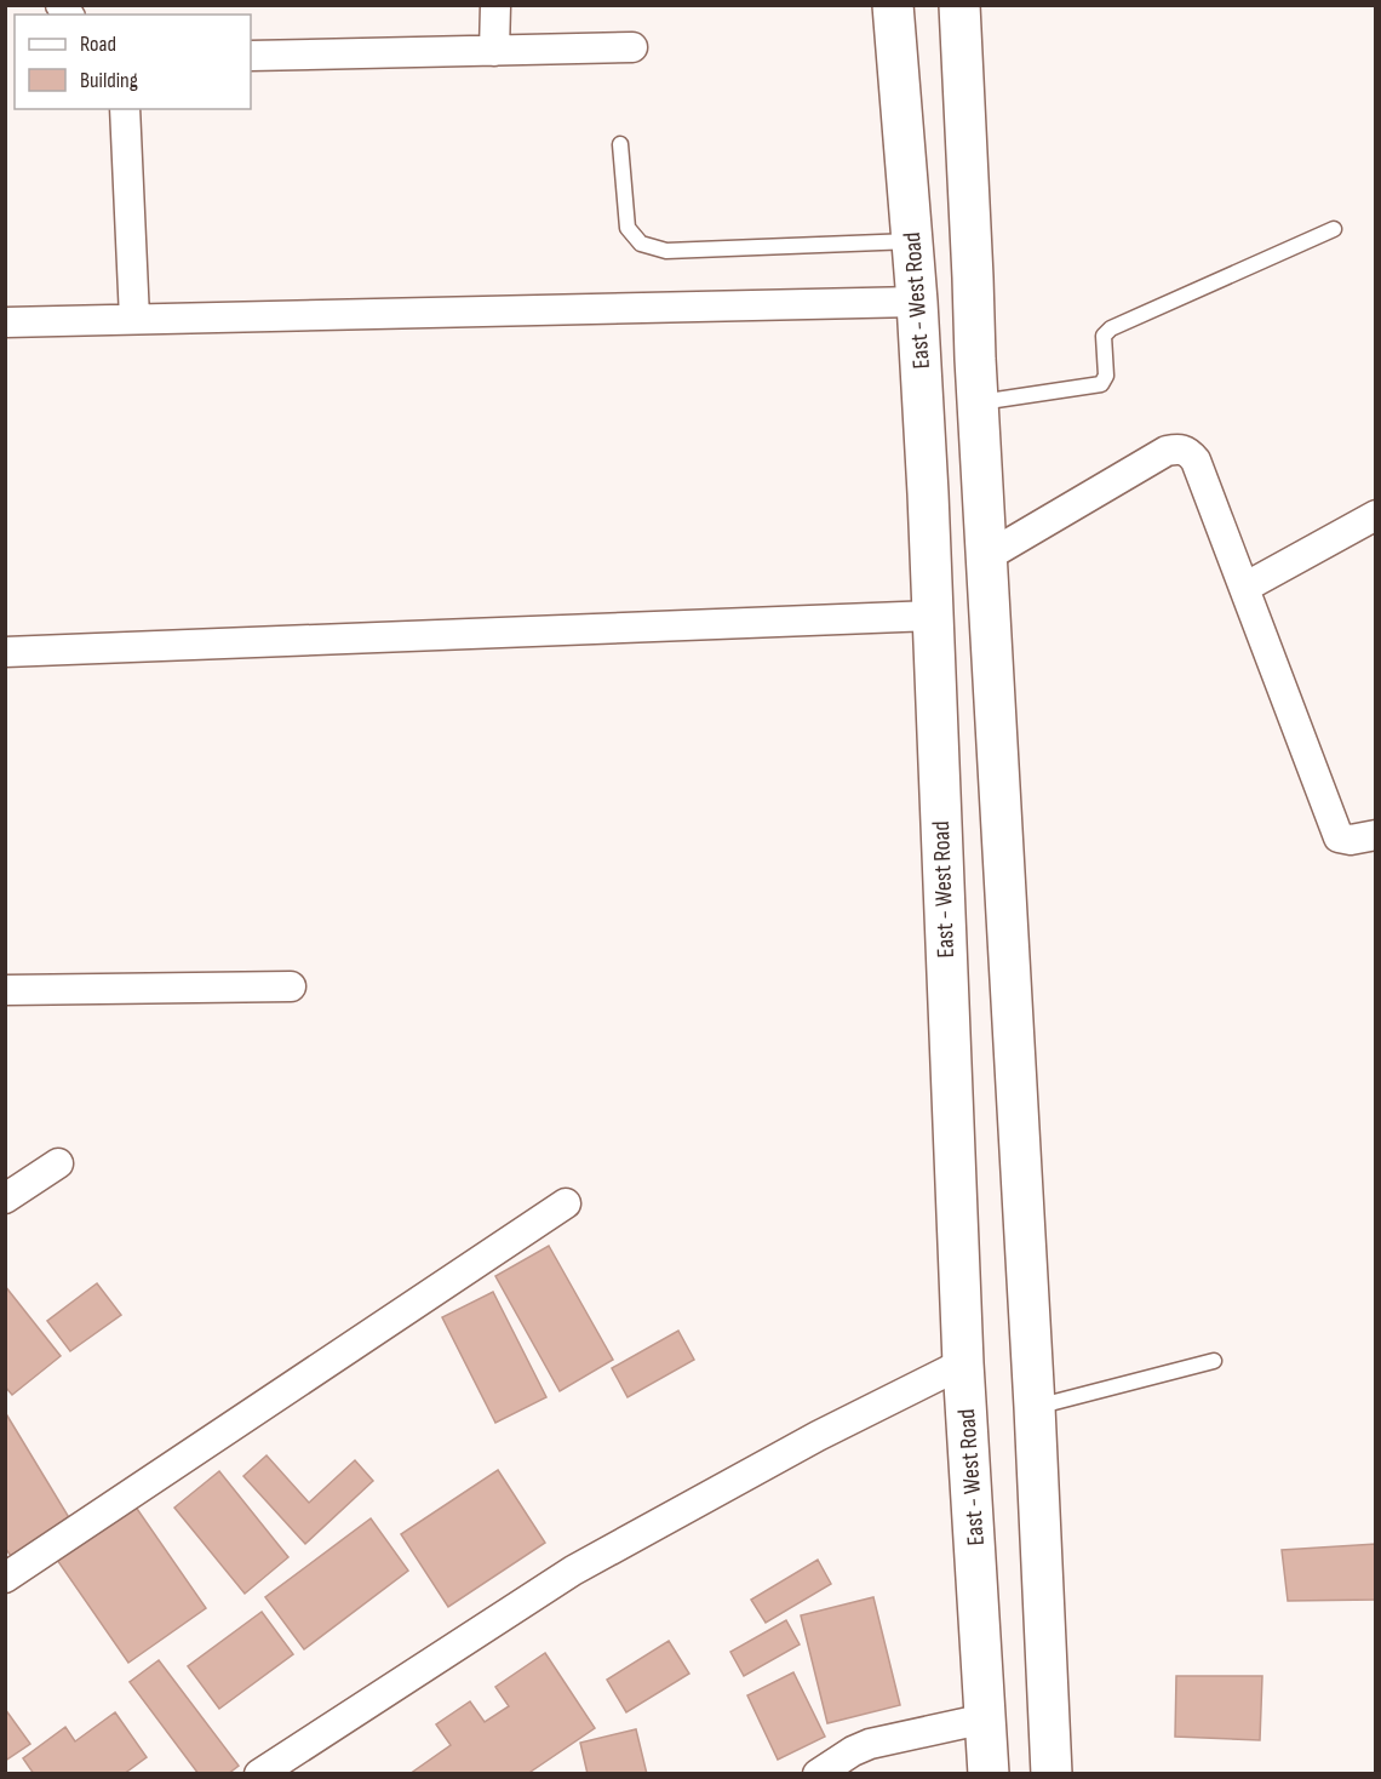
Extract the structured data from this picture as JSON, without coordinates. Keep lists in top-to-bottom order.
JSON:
{
  "streets": {
    "main road": ["East - West Road"]
  },
  "legend": ["Road", "Building"]
}
